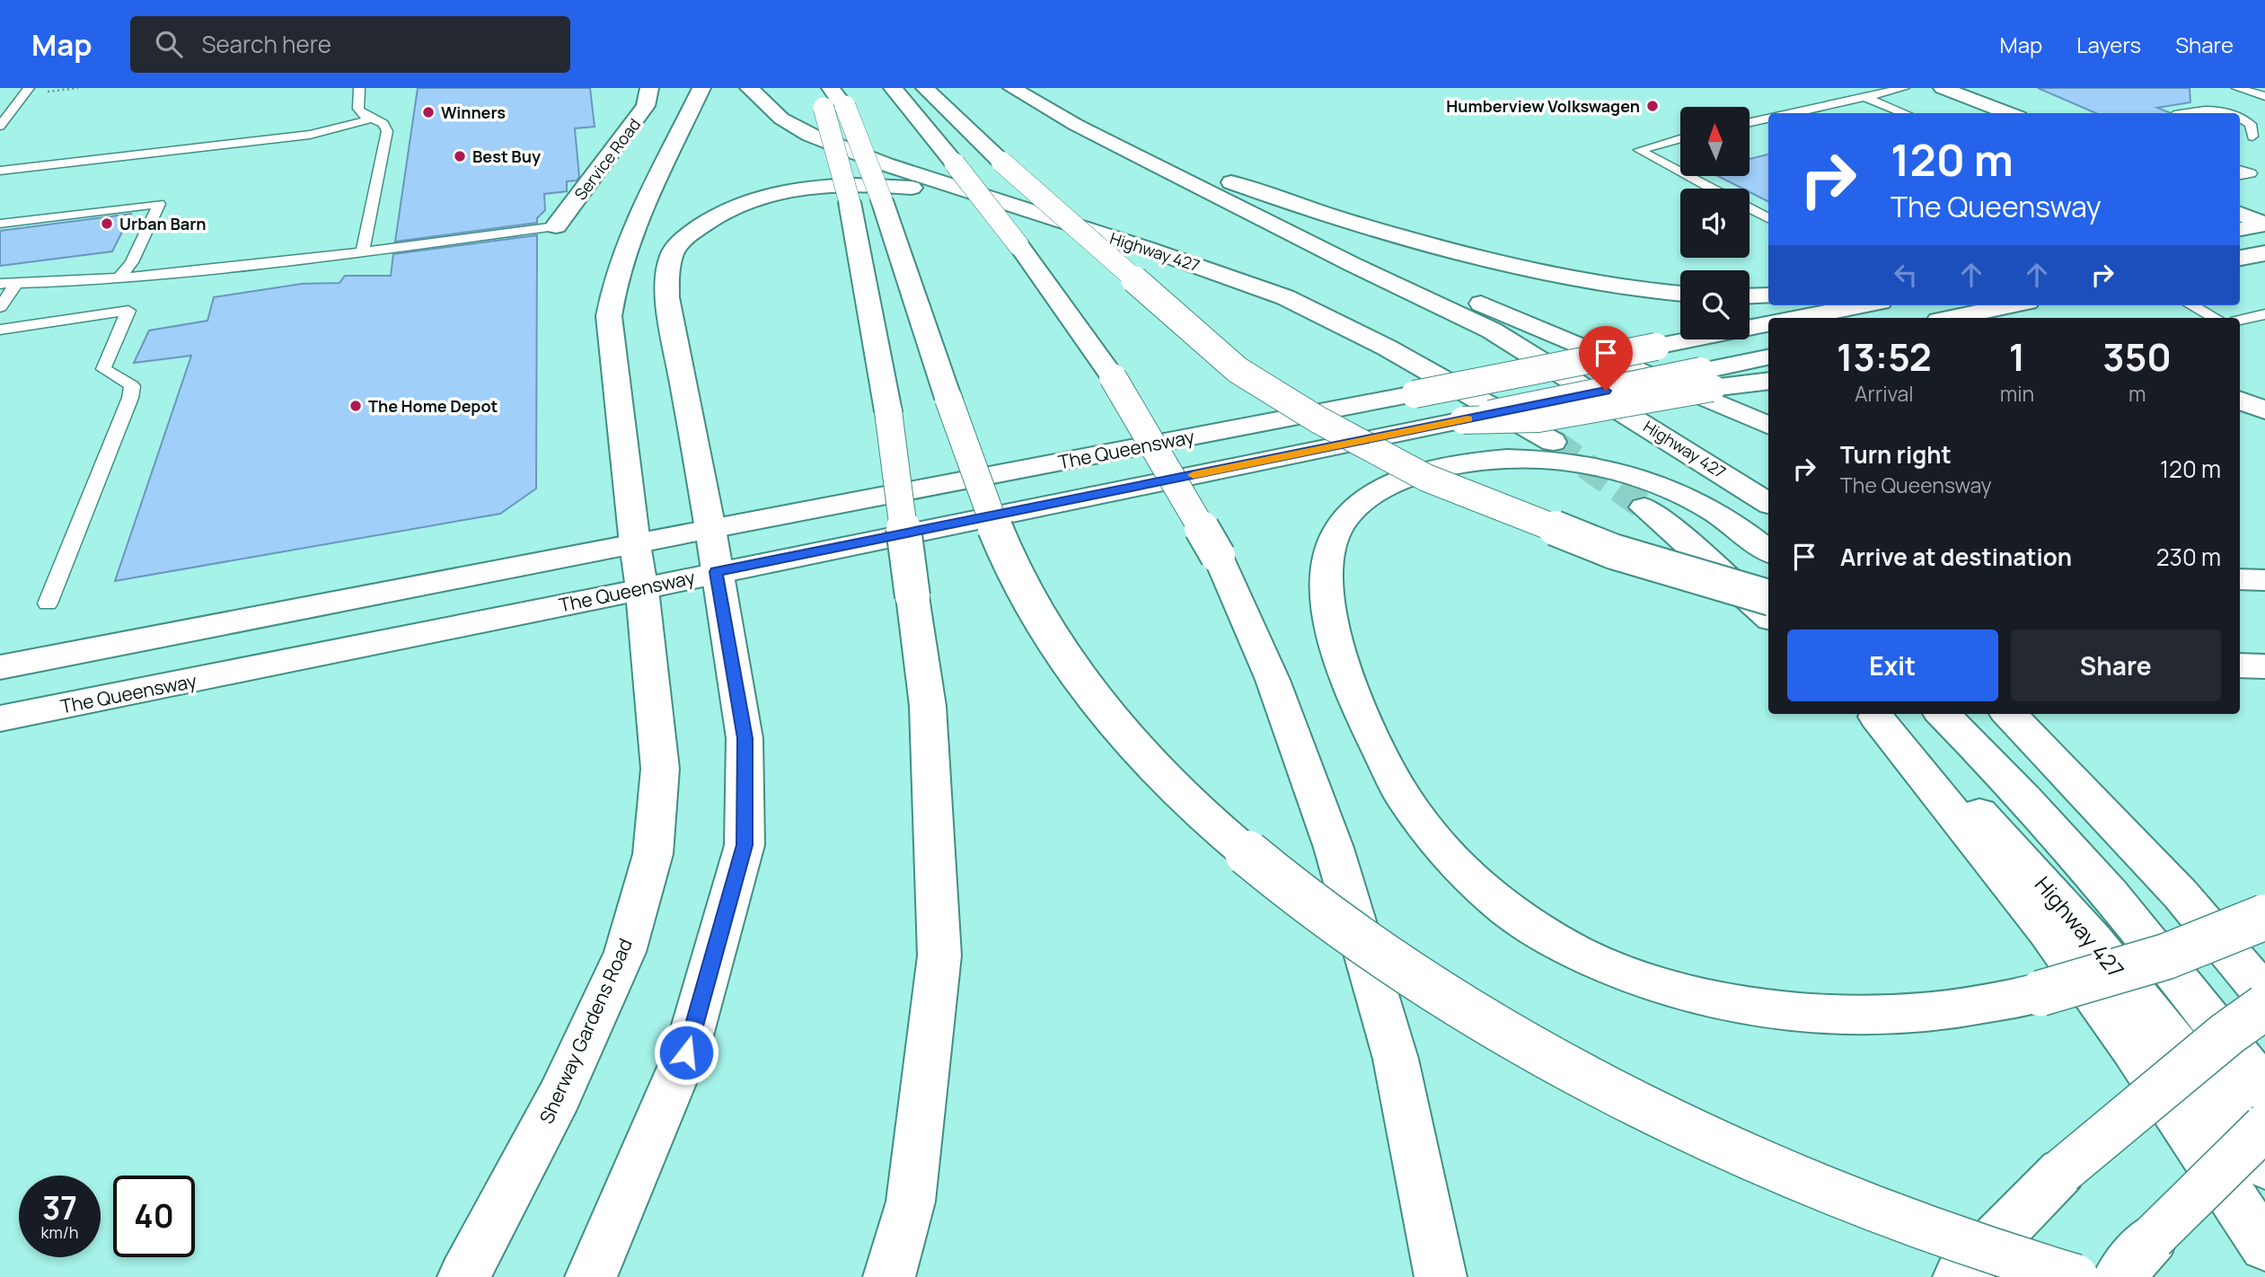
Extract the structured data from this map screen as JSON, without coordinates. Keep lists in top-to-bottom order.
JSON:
{
  "streets": {
    "main road": [
      "Service Road",
      "Highway 427",
      "The Queensway",
      "Sherway Gardens Road"
    ]
  },
  "crossings": [
    ["The Queensway", "Sherway Gardens Road"]
  ],
  "places": [
    "Humberview Volkswagen",
    "Winners",
    "Best Buy",
    "Urban Barn",
    "The Home Depot"
  ],
  "north": "top",
  "page": {
    "header": "Map",
    "search": "Search here",
    "nav": ["Map", "Layers", "Share"],
    "turn": ["120 m", "The Queensway"],
    "eta": [
      "13:52",
      "Arrival",
      "1",
      "min",
      "350",
      "m"
    ],
    "list": [
      {
        "name": "Turn right",
        "note": "The Queensway",
        "value": "120 m"
      },
      {
        "name": "Arrive at destination",
        "value": "230 m"
      }
    ],
    "buttons": ["Exit", "Share"],
    "speed": "37 km/h",
    "limit": "40"
  }
}
